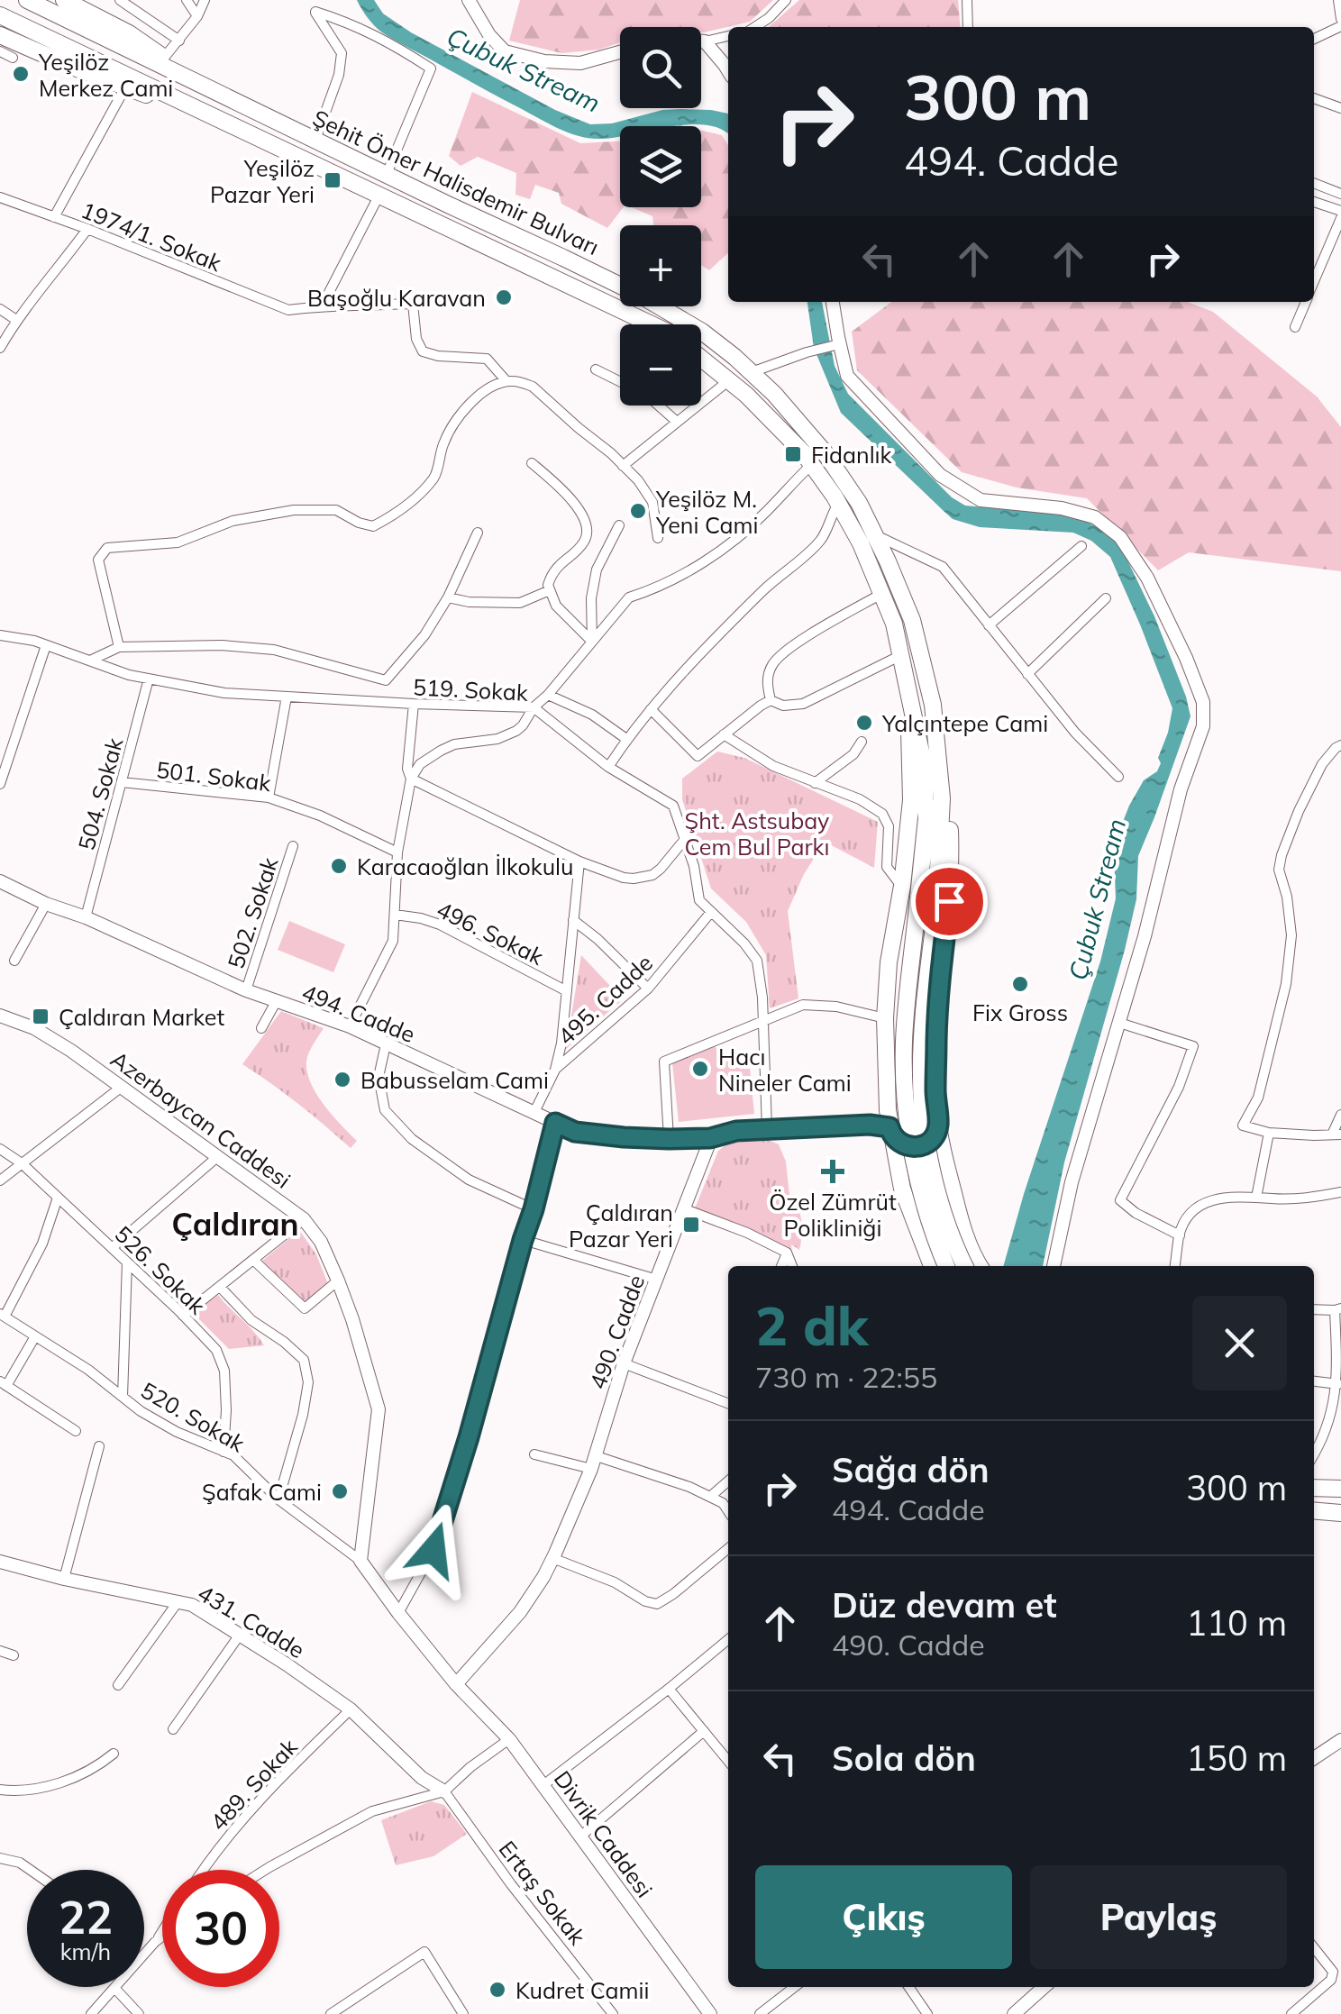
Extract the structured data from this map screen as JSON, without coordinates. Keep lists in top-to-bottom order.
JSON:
{
  "streets": {
    "highway": ["Şehit Ömer Halisdemir Bulvarı"],
    "street": [
      "1974/1. Sokak",
      "519. Sokak",
      "501. Sokak",
      "504. Sokak",
      "502. Sokak",
      "496. Sokak",
      "495. Cadde",
      "494. Cadde",
      "Azerbaycan Caddesi",
      "526. Sokak",
      "490. Cadde",
      "520. Sokak",
      "431. Cadde",
      "489. Sokak",
      "Divrik Caddesi",
      "Ertaş Sokak"
    ]
  },
  "crossings": [
    ["519. Sokak", "504. Sokak"],
    ["519. Sokak", "495. Cadde"],
    ["501. Sokak", "504. Sokak"],
    ["504. Sokak", "494. Cadde"],
    ["502. Sokak", "494. Cadde"],
    ["494. Cadde", "490. Cadde"],
    ["Azerbaycan Caddesi", "520. Sokak"],
    ["526. Sokak", "520. Sokak"],
    ["490. Cadde", "Divrik Caddesi"],
    ["431. Cadde", "489. Sokak"],
    ["431. Cadde", "Ertaş Sokak"]
  ],
  "districts": ["Çaldıran"],
  "water": ["Çubuk Stream"],
  "parks": ["Şht. Astsubay Cem Bul Parkı"],
  "places": {
    "other": [
      "Yeşilöz Merkez Cami",
      "Başoğlu Karavan",
      "Yeşilöz M. Yeni Cami",
      "Yalçıntepe Cami",
      "Karacaoğlan İlkokulu",
      "Fix Gross",
      "Hacı Nineler Cami",
      "Babusselam Cami",
      "Şafak Cami",
      "Kudret Camii"
    ],
    "transit": [
      "Yeşilöz Pazar Yeri",
      "Fidanlık",
      "Çaldıran Market",
      "Çaldıran Pazar Yeri"
    ],
    "health": ["Özel Zümrüt Polikliniği"]
  },
  "page": {
    "map_buttons": ["+", "−"],
    "turn": ["300 m", "494. Cadde"],
    "heading": ["2 dk", "730 m · 22:55"],
    "list": [
      {
        "name": "Sağa dön",
        "note": "494. Cadde",
        "value": "300 m"
      },
      {
        "name": "Düz devam et",
        "note": "490. Cadde",
        "value": "110 m"
      },
      {
        "name": "Sola dön",
        "value": "150 m"
      }
    ],
    "buttons": ["Çıkış", "Paylaş"],
    "speed": "22 km/h",
    "limit": "30"
  }
}
